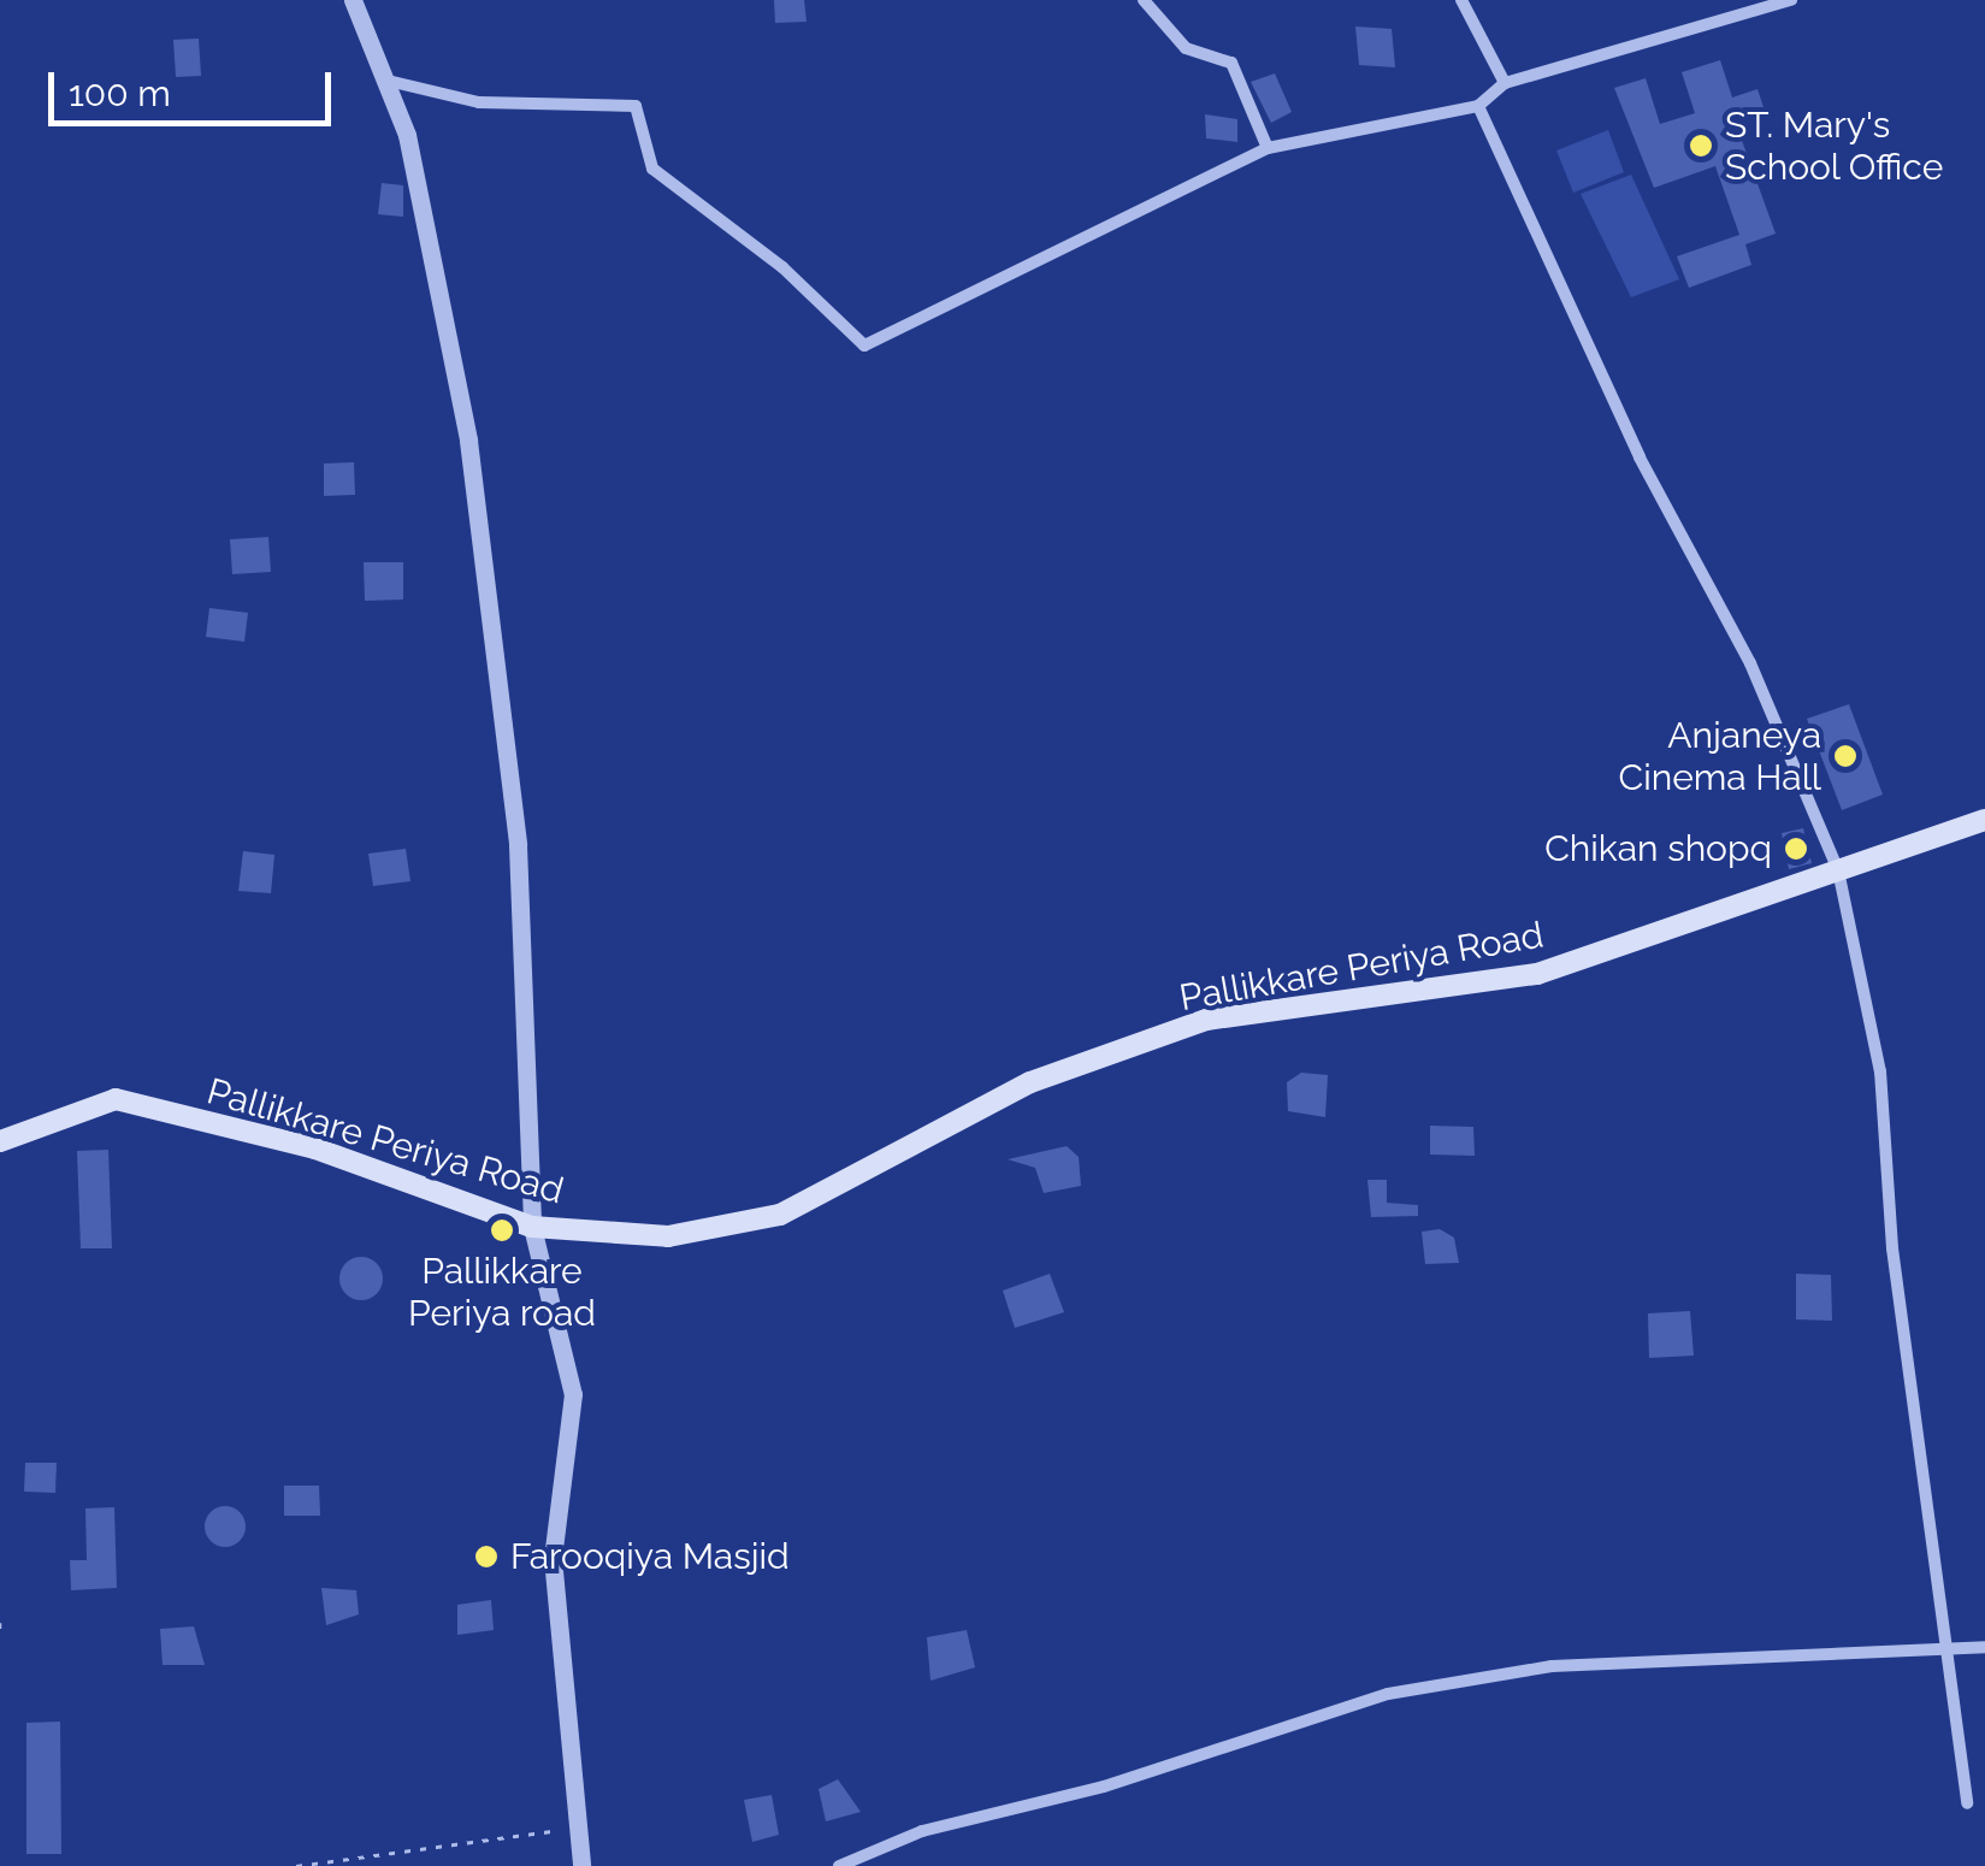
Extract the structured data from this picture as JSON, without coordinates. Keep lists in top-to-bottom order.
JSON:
{
  "streets": {
    "main road": ["Pallikkare Periya Road"]
  },
  "places": [
    "ST. Mary's School Office",
    "Anjaneya Cinema Hall",
    "Chikan shopq",
    "Pallikkare Periya road",
    "Farooqiya Masjid"
  ],
  "scale_bar": "100 m"
}
